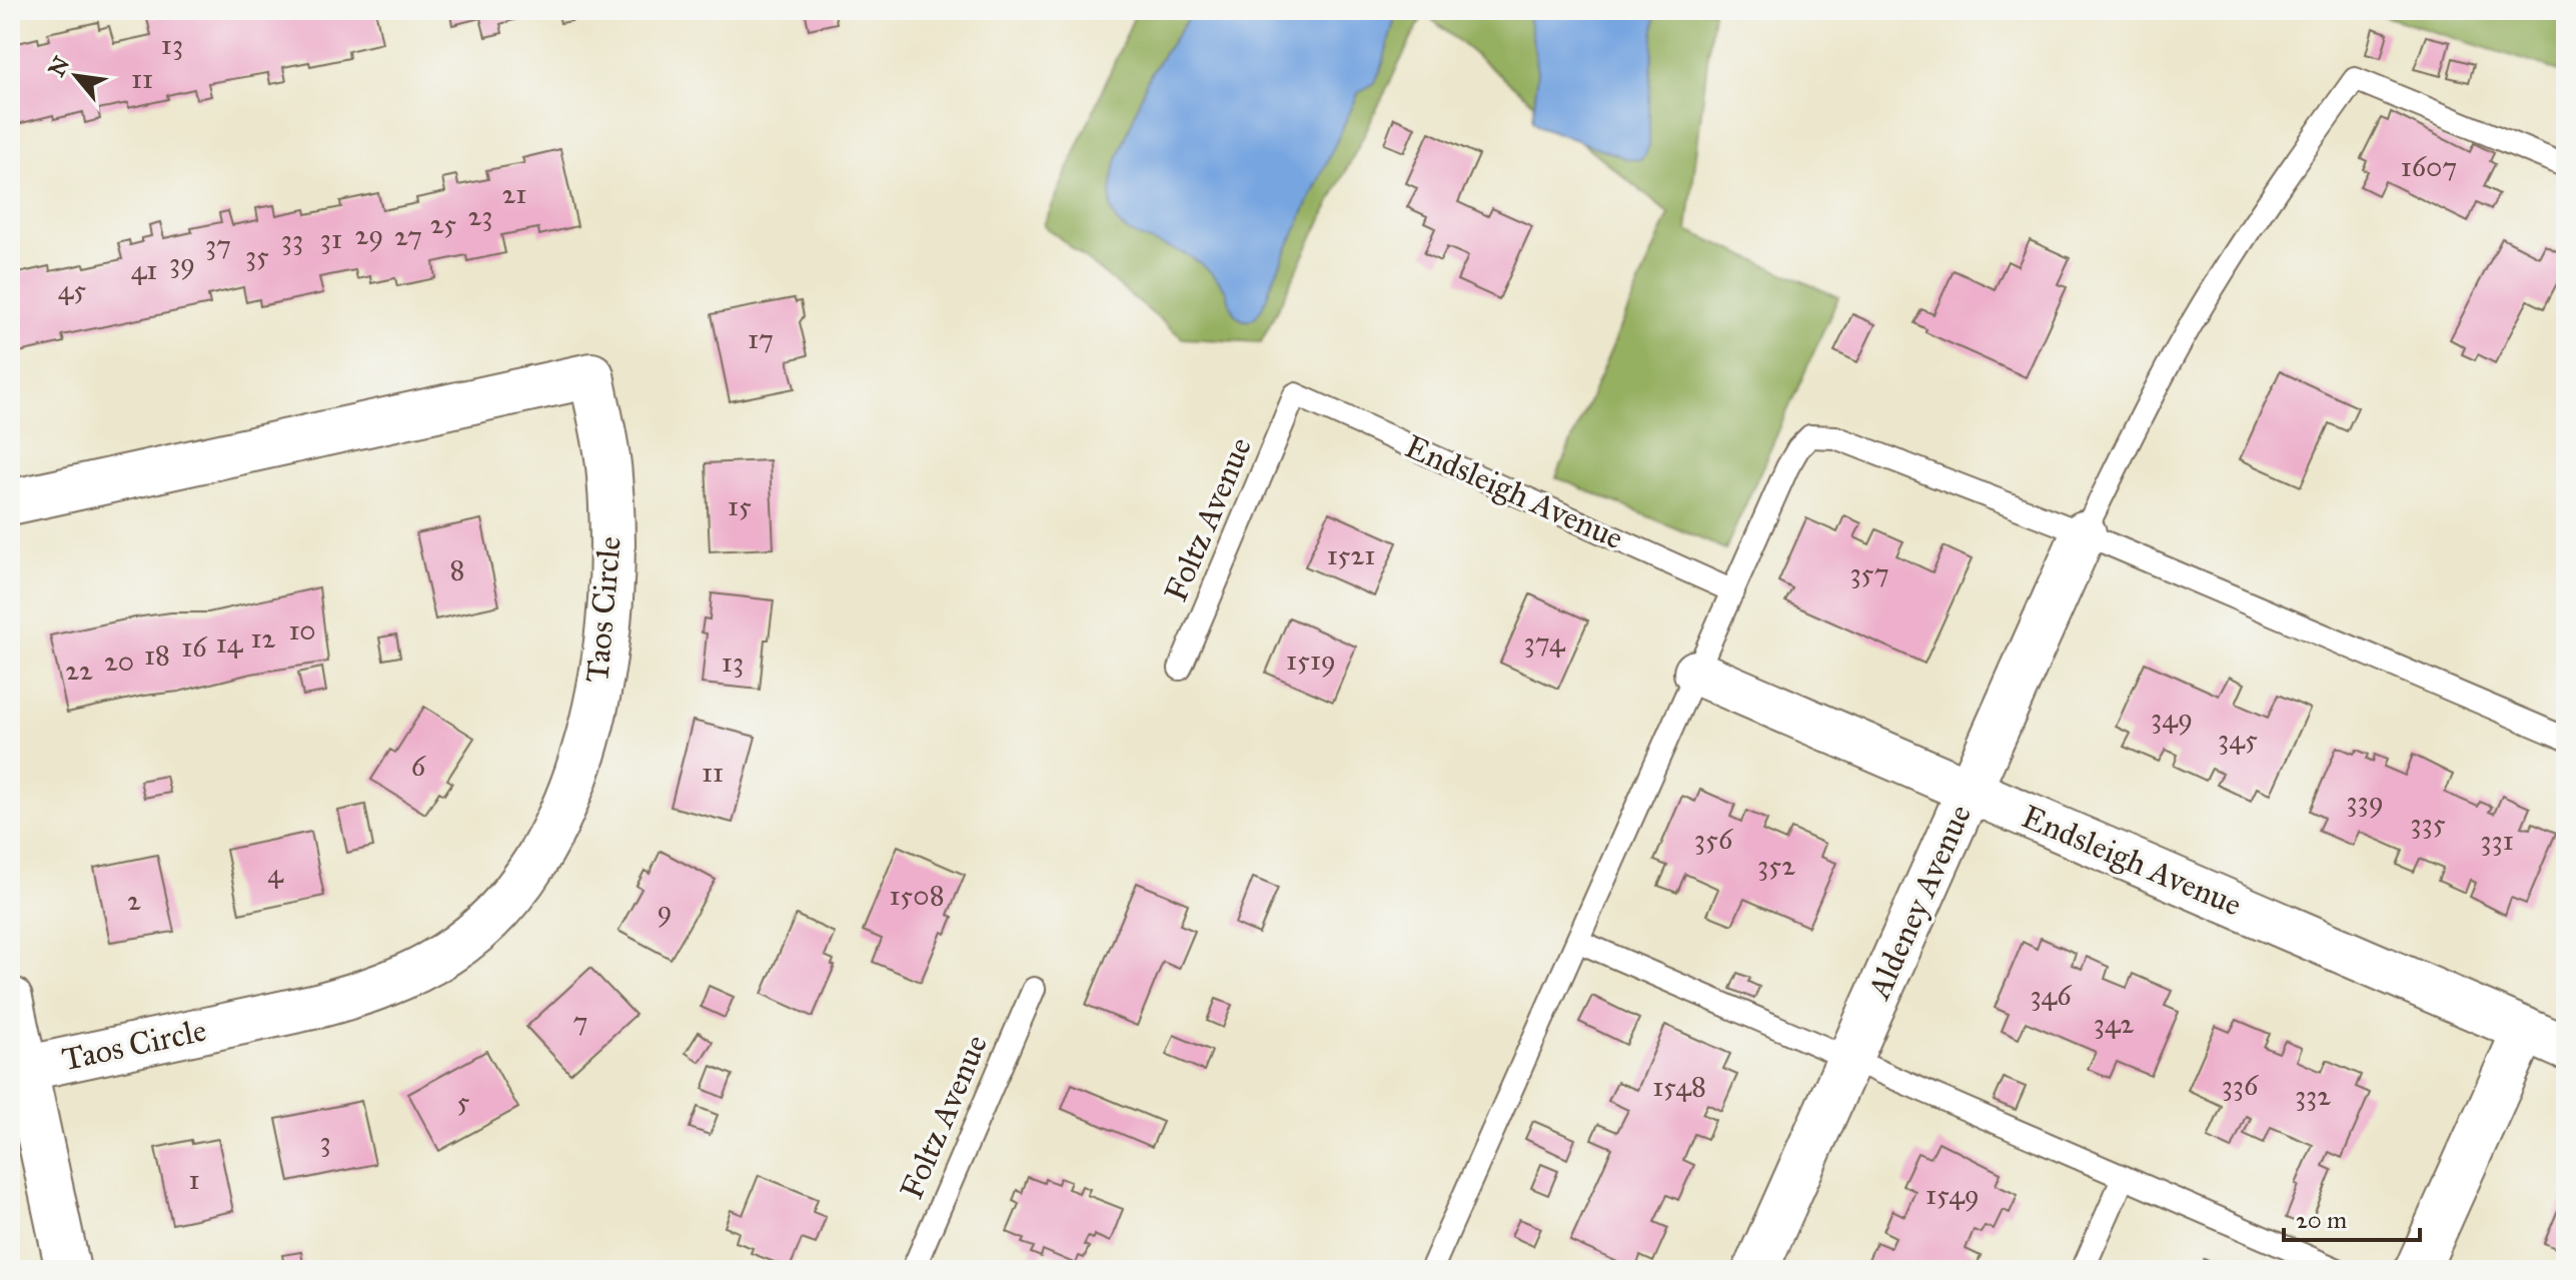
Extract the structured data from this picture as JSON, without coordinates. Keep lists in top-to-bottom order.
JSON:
{
  "streets": {
    "street": ["Endsleigh Avenue", "Taos Circle", "Aldeney Avenue"],
    "lane": ["Foltz Avenue"]
  },
  "crossings": [
    ["Endsleigh Avenue", "Foltz Avenue"],
    ["Endsleigh Avenue", "Aldeney Avenue"]
  ],
  "house_numbers": [
    "13",
    "11",
    "1607",
    "21",
    "23",
    "25",
    "29",
    "27",
    "31",
    "33",
    "37",
    "35",
    "39",
    "41",
    "45",
    "17",
    "15",
    "1521",
    "8",
    "357",
    "10",
    "12",
    "374",
    "14",
    "16",
    "18",
    "1519",
    "20",
    "13",
    "22",
    "349",
    "345",
    "6",
    "11",
    "339",
    "335",
    "356",
    "331",
    "352",
    "4",
    "1508",
    "2",
    "9",
    "346",
    "7",
    "342",
    "336",
    "1548",
    "332",
    "5",
    "3",
    "1",
    "1549"
  ],
  "scale_bar": "20 m",
  "north": "top left"
}
